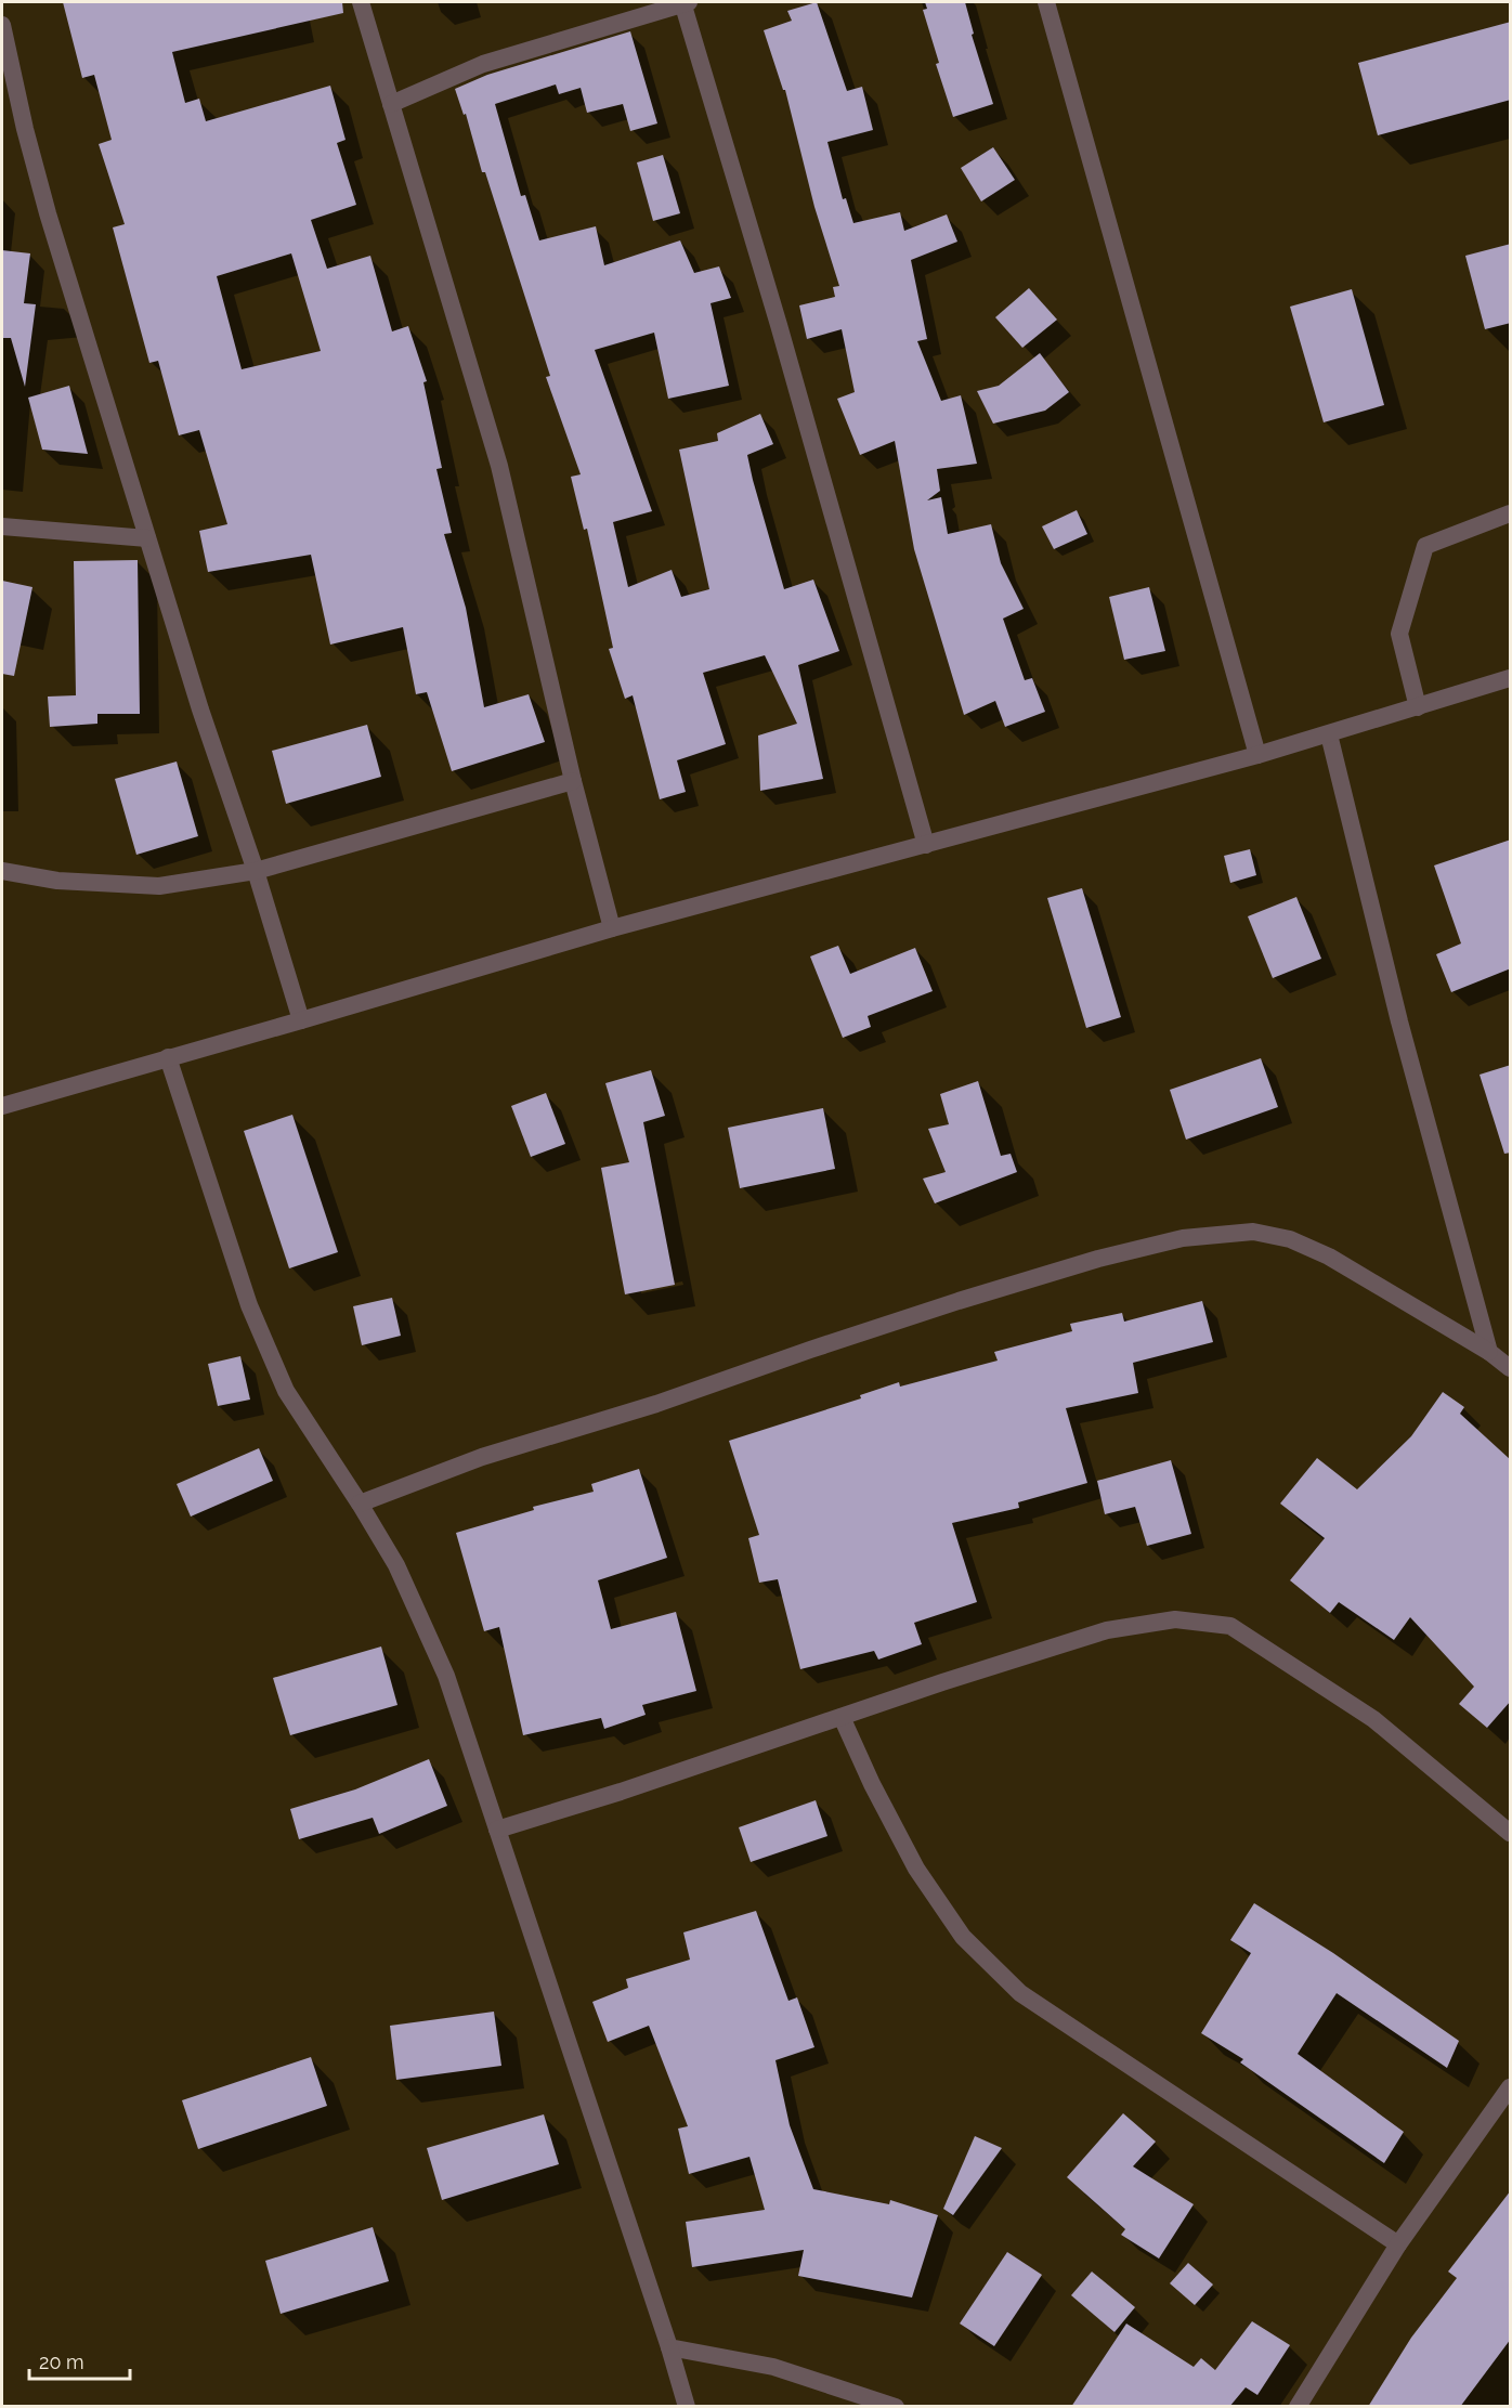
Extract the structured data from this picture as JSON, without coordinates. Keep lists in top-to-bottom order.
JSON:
{
  "scale_bar": "20 m"
}
